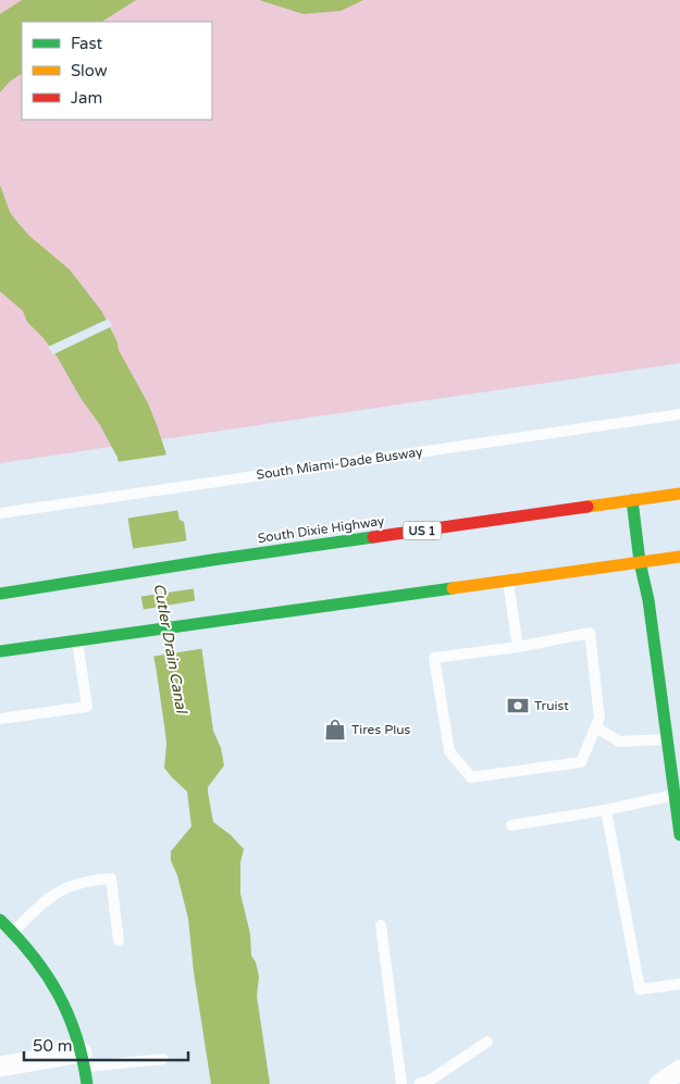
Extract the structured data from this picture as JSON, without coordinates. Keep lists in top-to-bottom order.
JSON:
{
  "streets": {
    "main road": ["South Dixie Highway", "US 1"],
    "lane": ["South Miami-Dade Busway"]
  },
  "water": ["Cutler Drain Canal"],
  "places": {
    "bank": ["Truist"],
    "shop": ["Tires Plus"]
  },
  "legend": ["Fast", "Slow", "Jam"],
  "scale_bar": "50 m"
}
